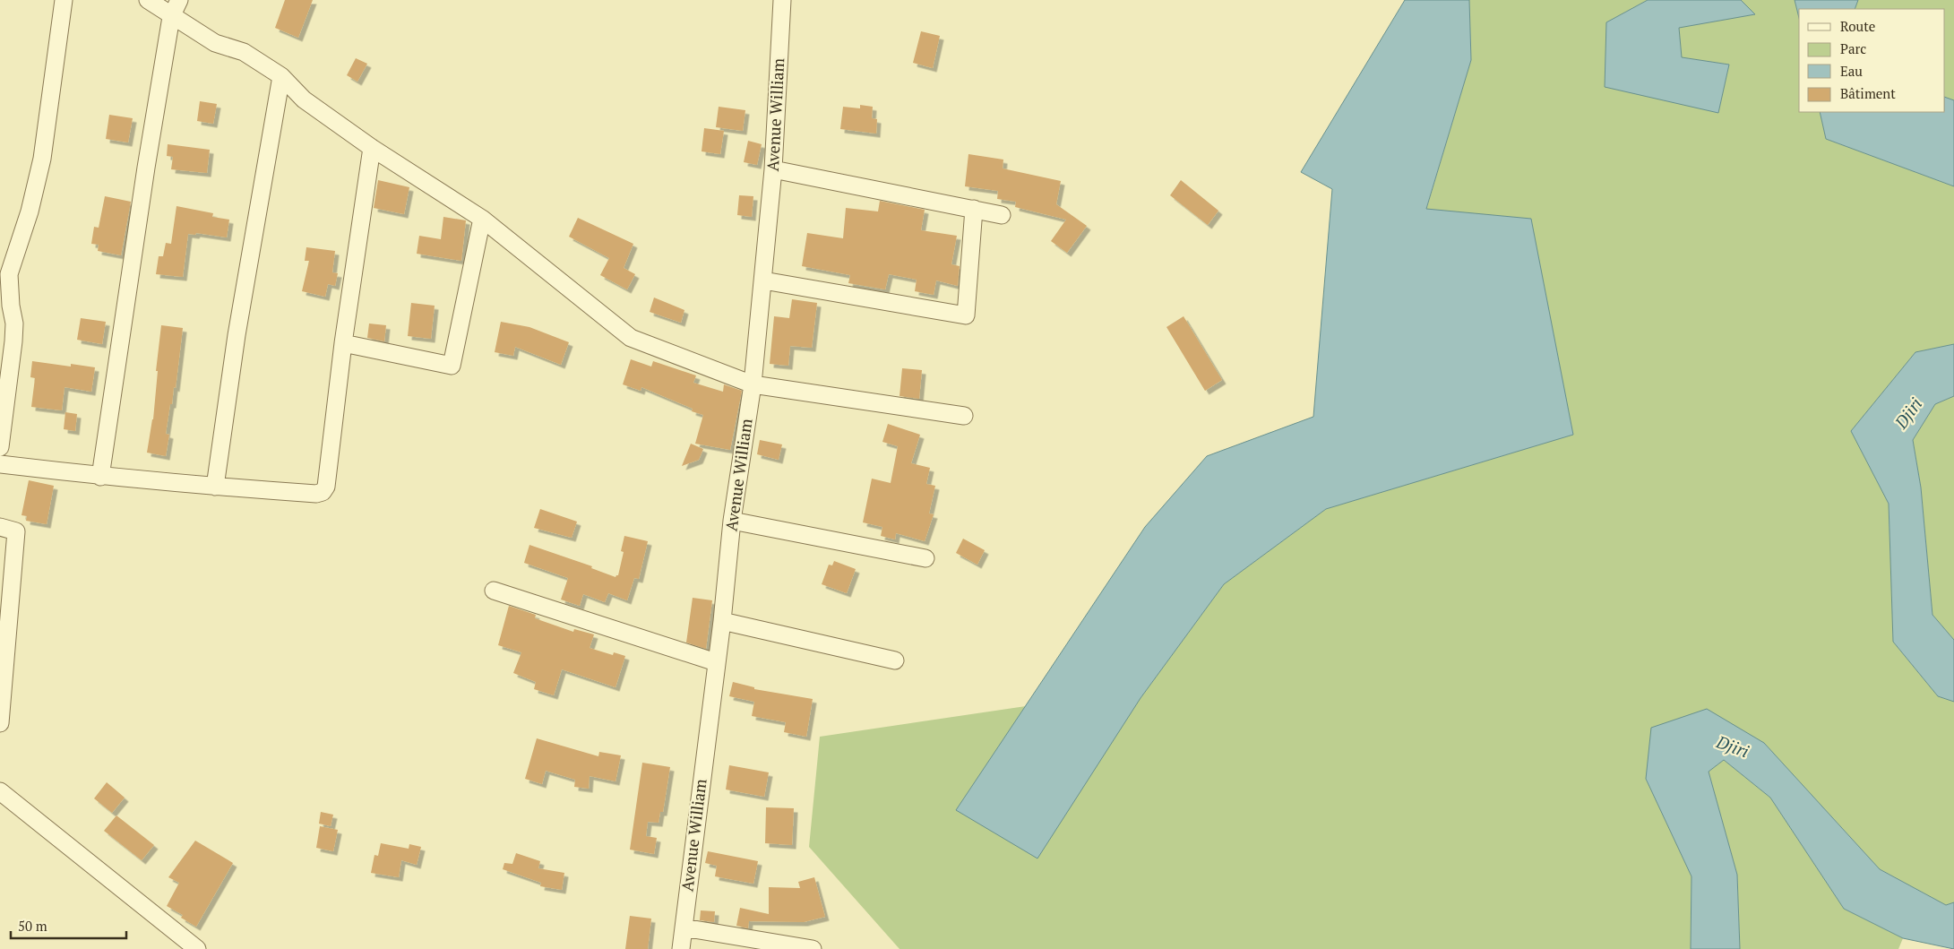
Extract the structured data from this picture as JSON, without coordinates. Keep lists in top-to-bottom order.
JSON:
{
  "streets": {
    "street": ["Avenue William"]
  },
  "water": ["Djiri"],
  "legend": [
    "Route",
    "Parc",
    "Eau",
    "Bâtiment"
  ],
  "scale_bar": "50 m"
}
